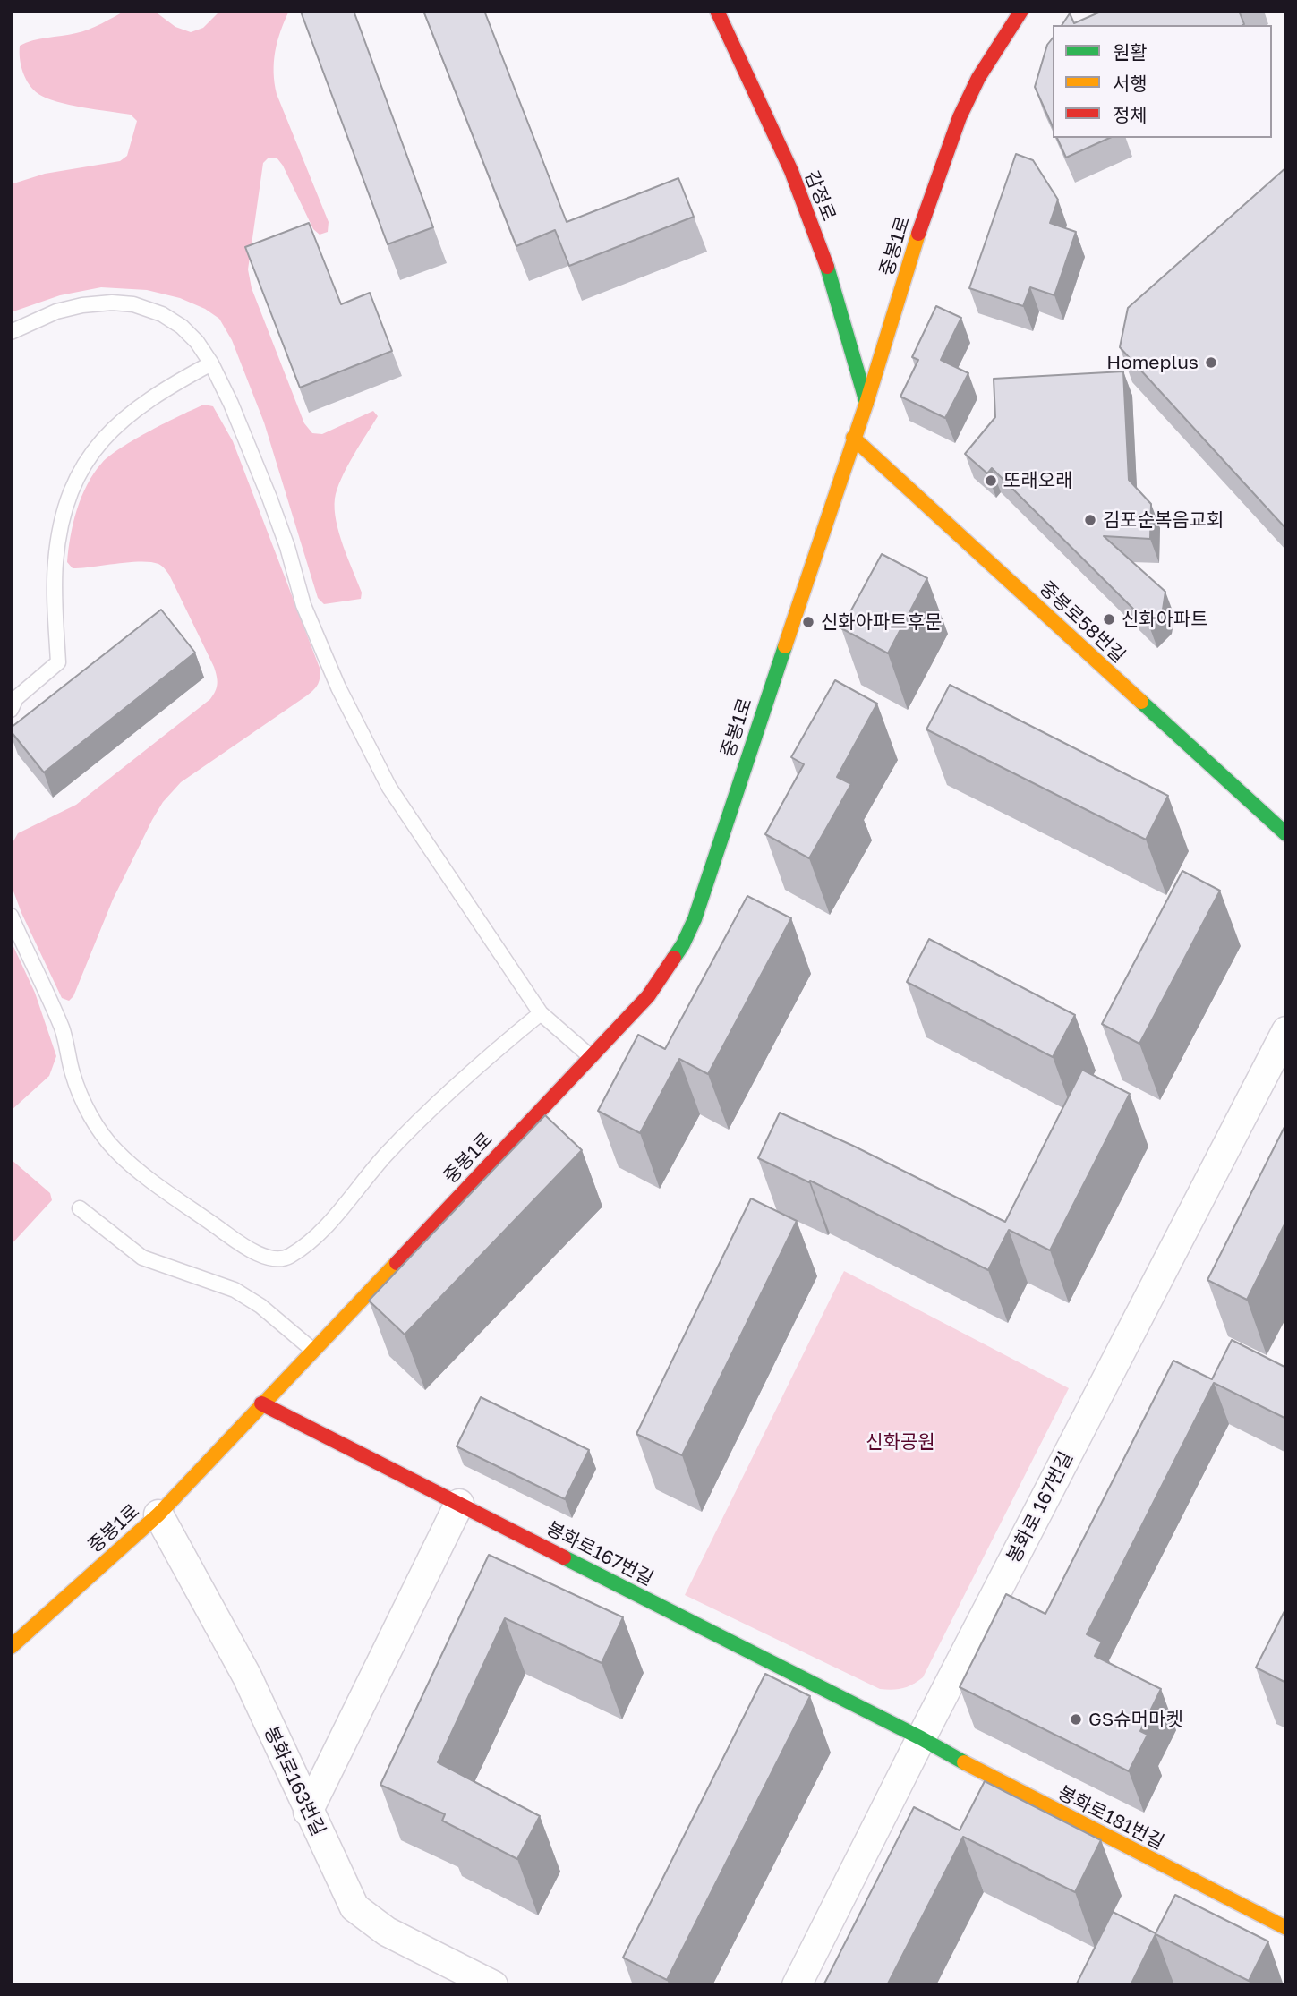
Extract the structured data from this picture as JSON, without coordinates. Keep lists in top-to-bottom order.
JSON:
{
  "streets": {
    "street": [
      "감정로",
      "중봉1로",
      "중봉로58번길",
      "봉화로 167번길",
      "봉화로167번길",
      "봉화로163번길",
      "봉화로181번길"
    ]
  },
  "crossings": [
    ["감정로", "중봉1로"],
    ["중봉1로", "중봉로58번길"],
    ["중봉1로", "봉화로167번길"],
    ["중봉1로", "봉화로163번길"],
    ["봉화로 167번길", "봉화로167번길"],
    ["봉화로 167번길", "봉화로181번길"],
    ["봉화로167번길", "봉화로181번길"]
  ],
  "parks": ["신화공원"],
  "places": [
    "Homeplus",
    "또래오래",
    "김포순복음교회",
    "신화아파트",
    "신화아파트후문",
    "GS슈머마켓"
  ],
  "legend": ["원활", "서행", "정체"]
}
